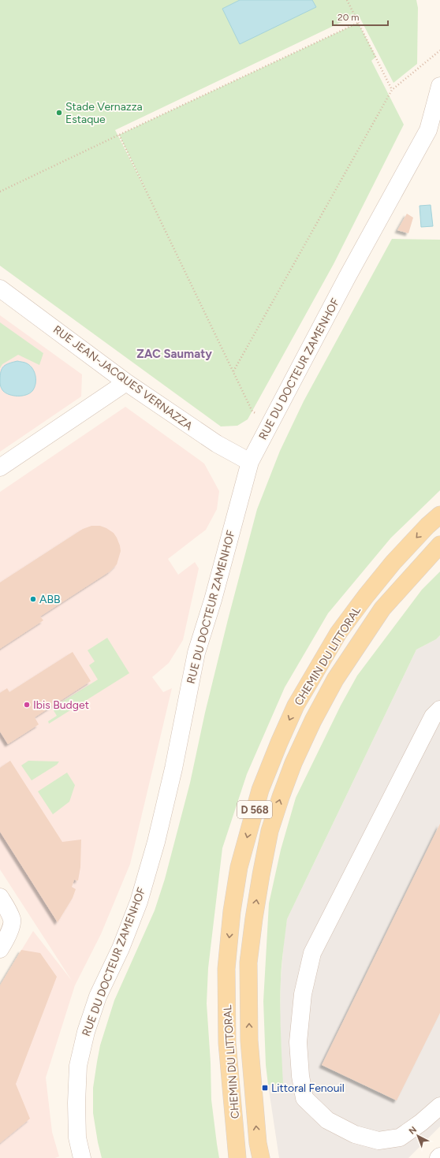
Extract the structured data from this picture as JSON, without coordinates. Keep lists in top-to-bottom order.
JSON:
{
  "streets": {
    "main road": ["CHEMIN DU LITTORAL", "D 568"],
    "street": ["RUE DU DOCTEUR ZAMENHOF", "RUE JEAN-JACQUES VERNAZZA"]
  },
  "crossings": [
    ["RUE DU DOCTEUR ZAMENHOF", "RUE JEAN-JACQUES VERNAZZA"]
  ],
  "districts": ["ZAC Saumaty"],
  "places": {
    "other": ["Stade Vernazza Estaque", "ABB", "Ibis Budget"],
    "transit": ["Littoral Fenouil"]
  },
  "scale_bar": "20 m",
  "north": "top left"
}
